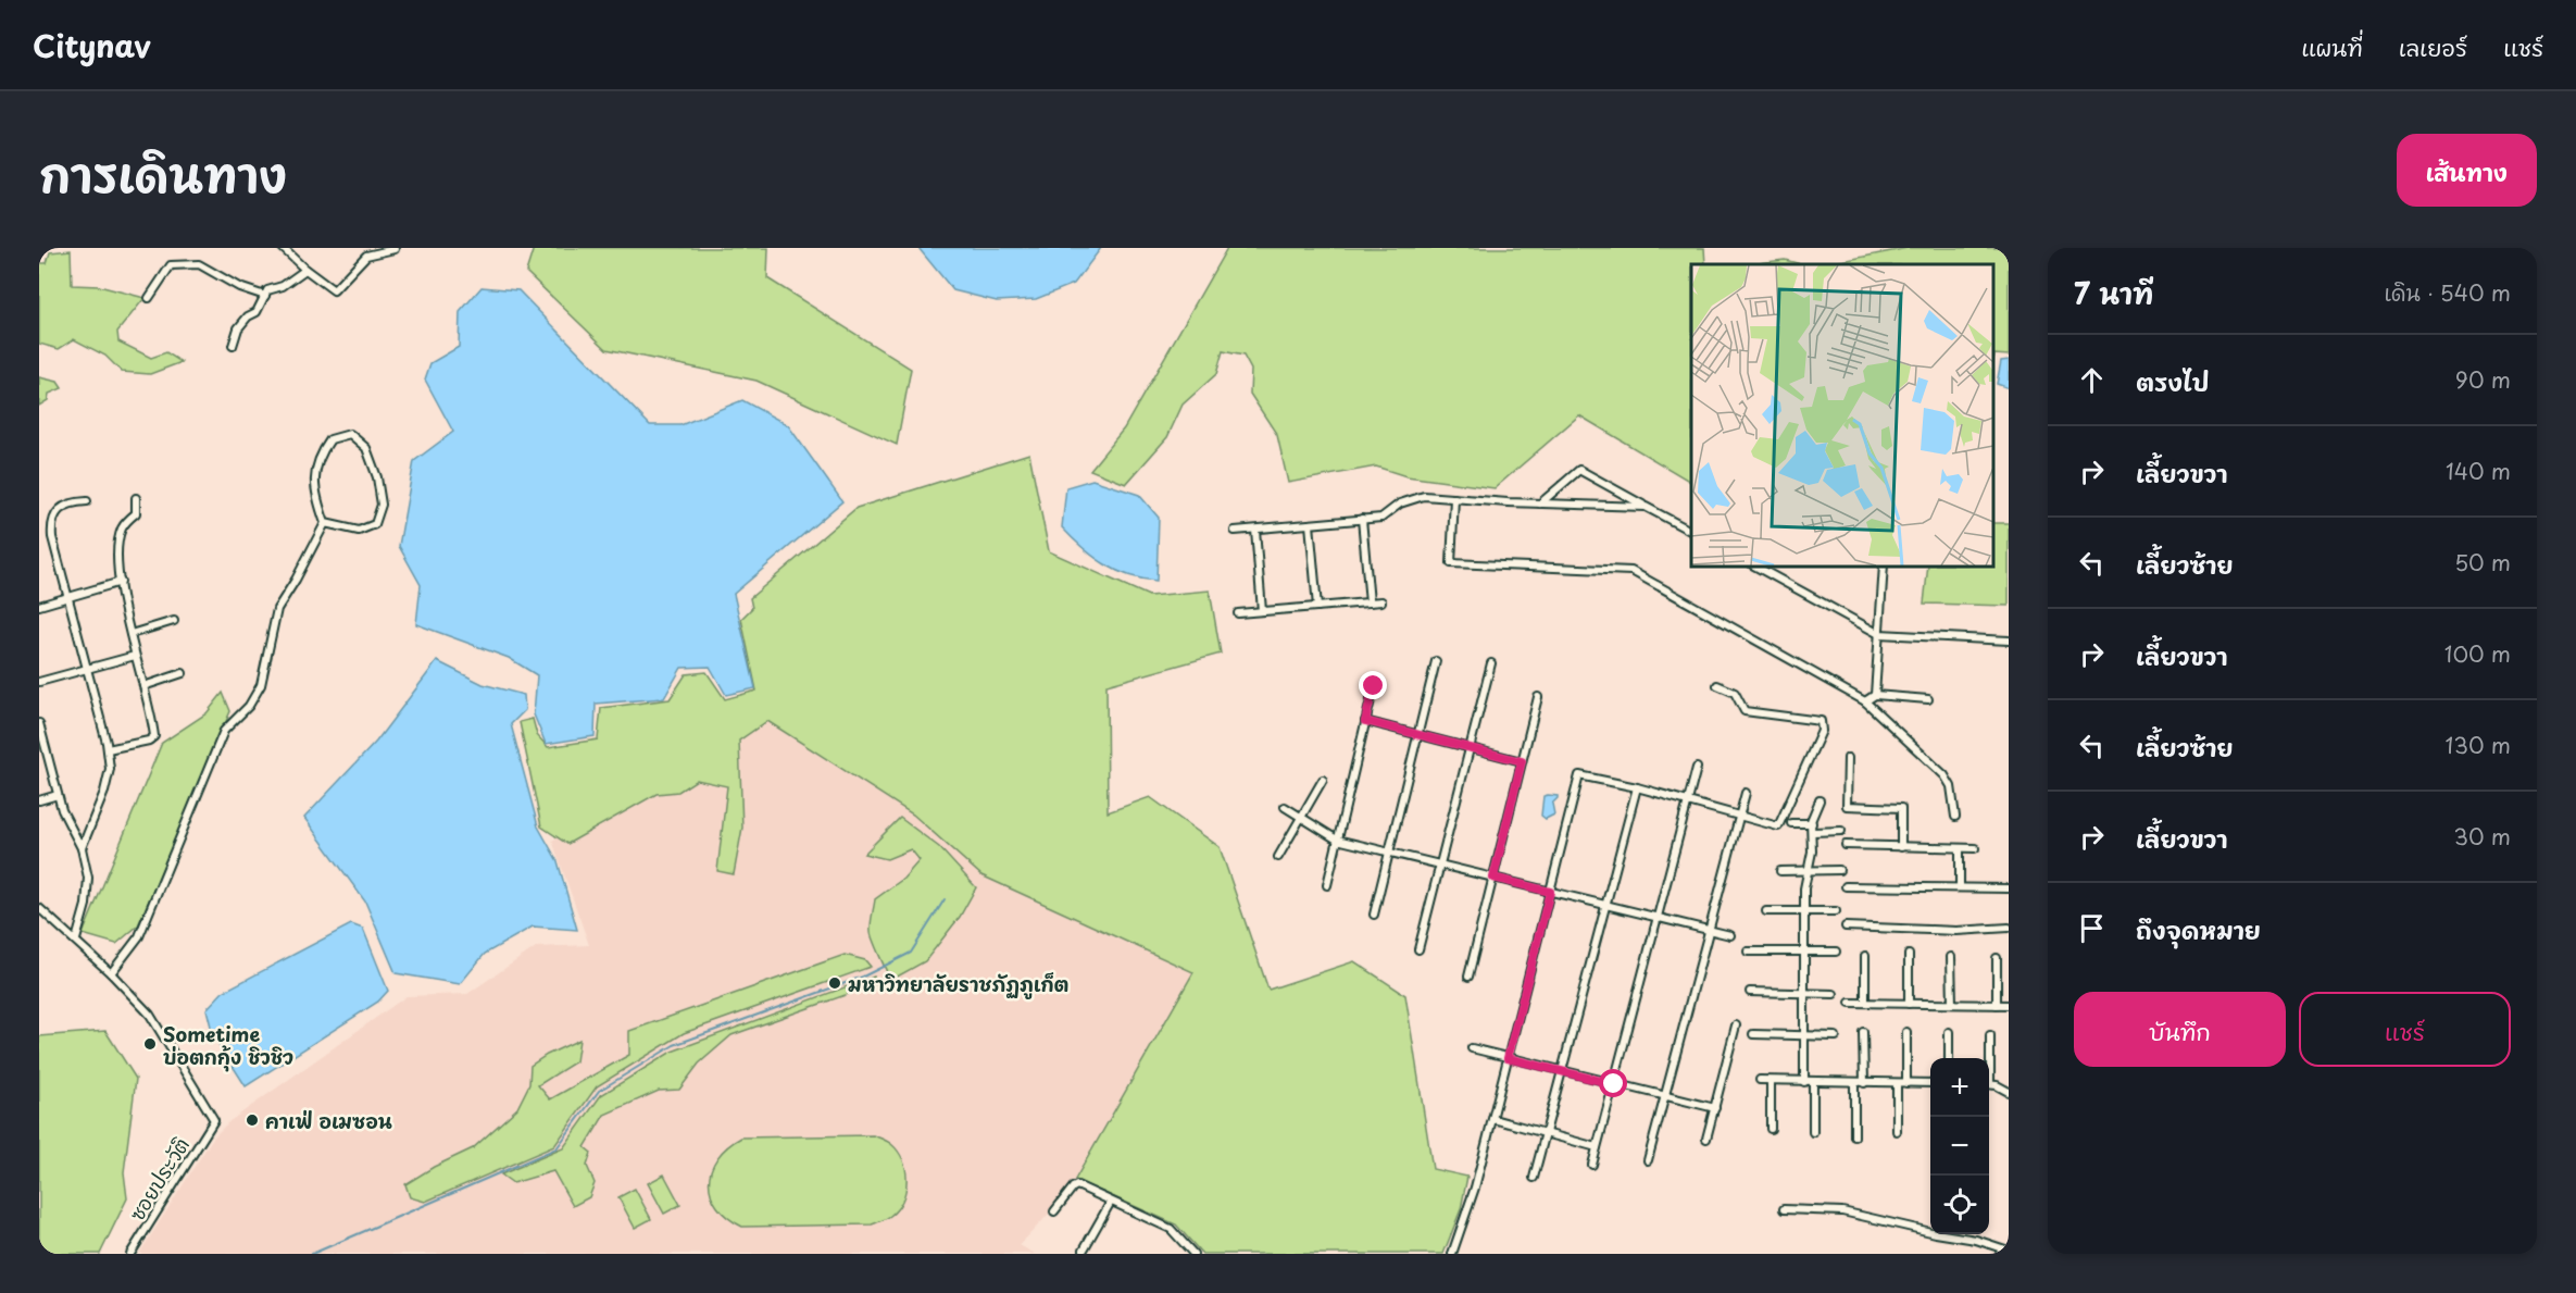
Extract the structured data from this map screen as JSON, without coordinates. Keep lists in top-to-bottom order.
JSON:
{
  "streets": {
    "street": ["ซอยประวัติ"]
  },
  "places": ["มหาวิทยาลัยราชภัฏภูเก็ต", "Sometime บ่อตกกุ้ง ชิวชิว", "คาเฟ่ อเมซอน"],
  "page": {
    "header": "Citynav",
    "nav": ["แผนที่", "เลเยอร์", "แชร์"],
    "title": "การเดินทาง",
    "buttons": [
      "เส้นทาง",
      ["บันทึก", "แชร์"]
    ],
    "heading": ["7 นาที", "เดิน · 540 m"],
    "list": [
      ["ตรงไป", "90 m"],
      ["เลี้ยวขวา", "140 m"],
      ["เลี้ยวซ้าย", "50 m"],
      ["เลี้ยวขวา", "100 m"],
      ["เลี้ยวซ้าย", "130 m"],
      ["เลี้ยวขวา", "30 m"],
      "ถึงจุดหมาย"
    ],
    "map_buttons": ["+", "−"]
  }
}
